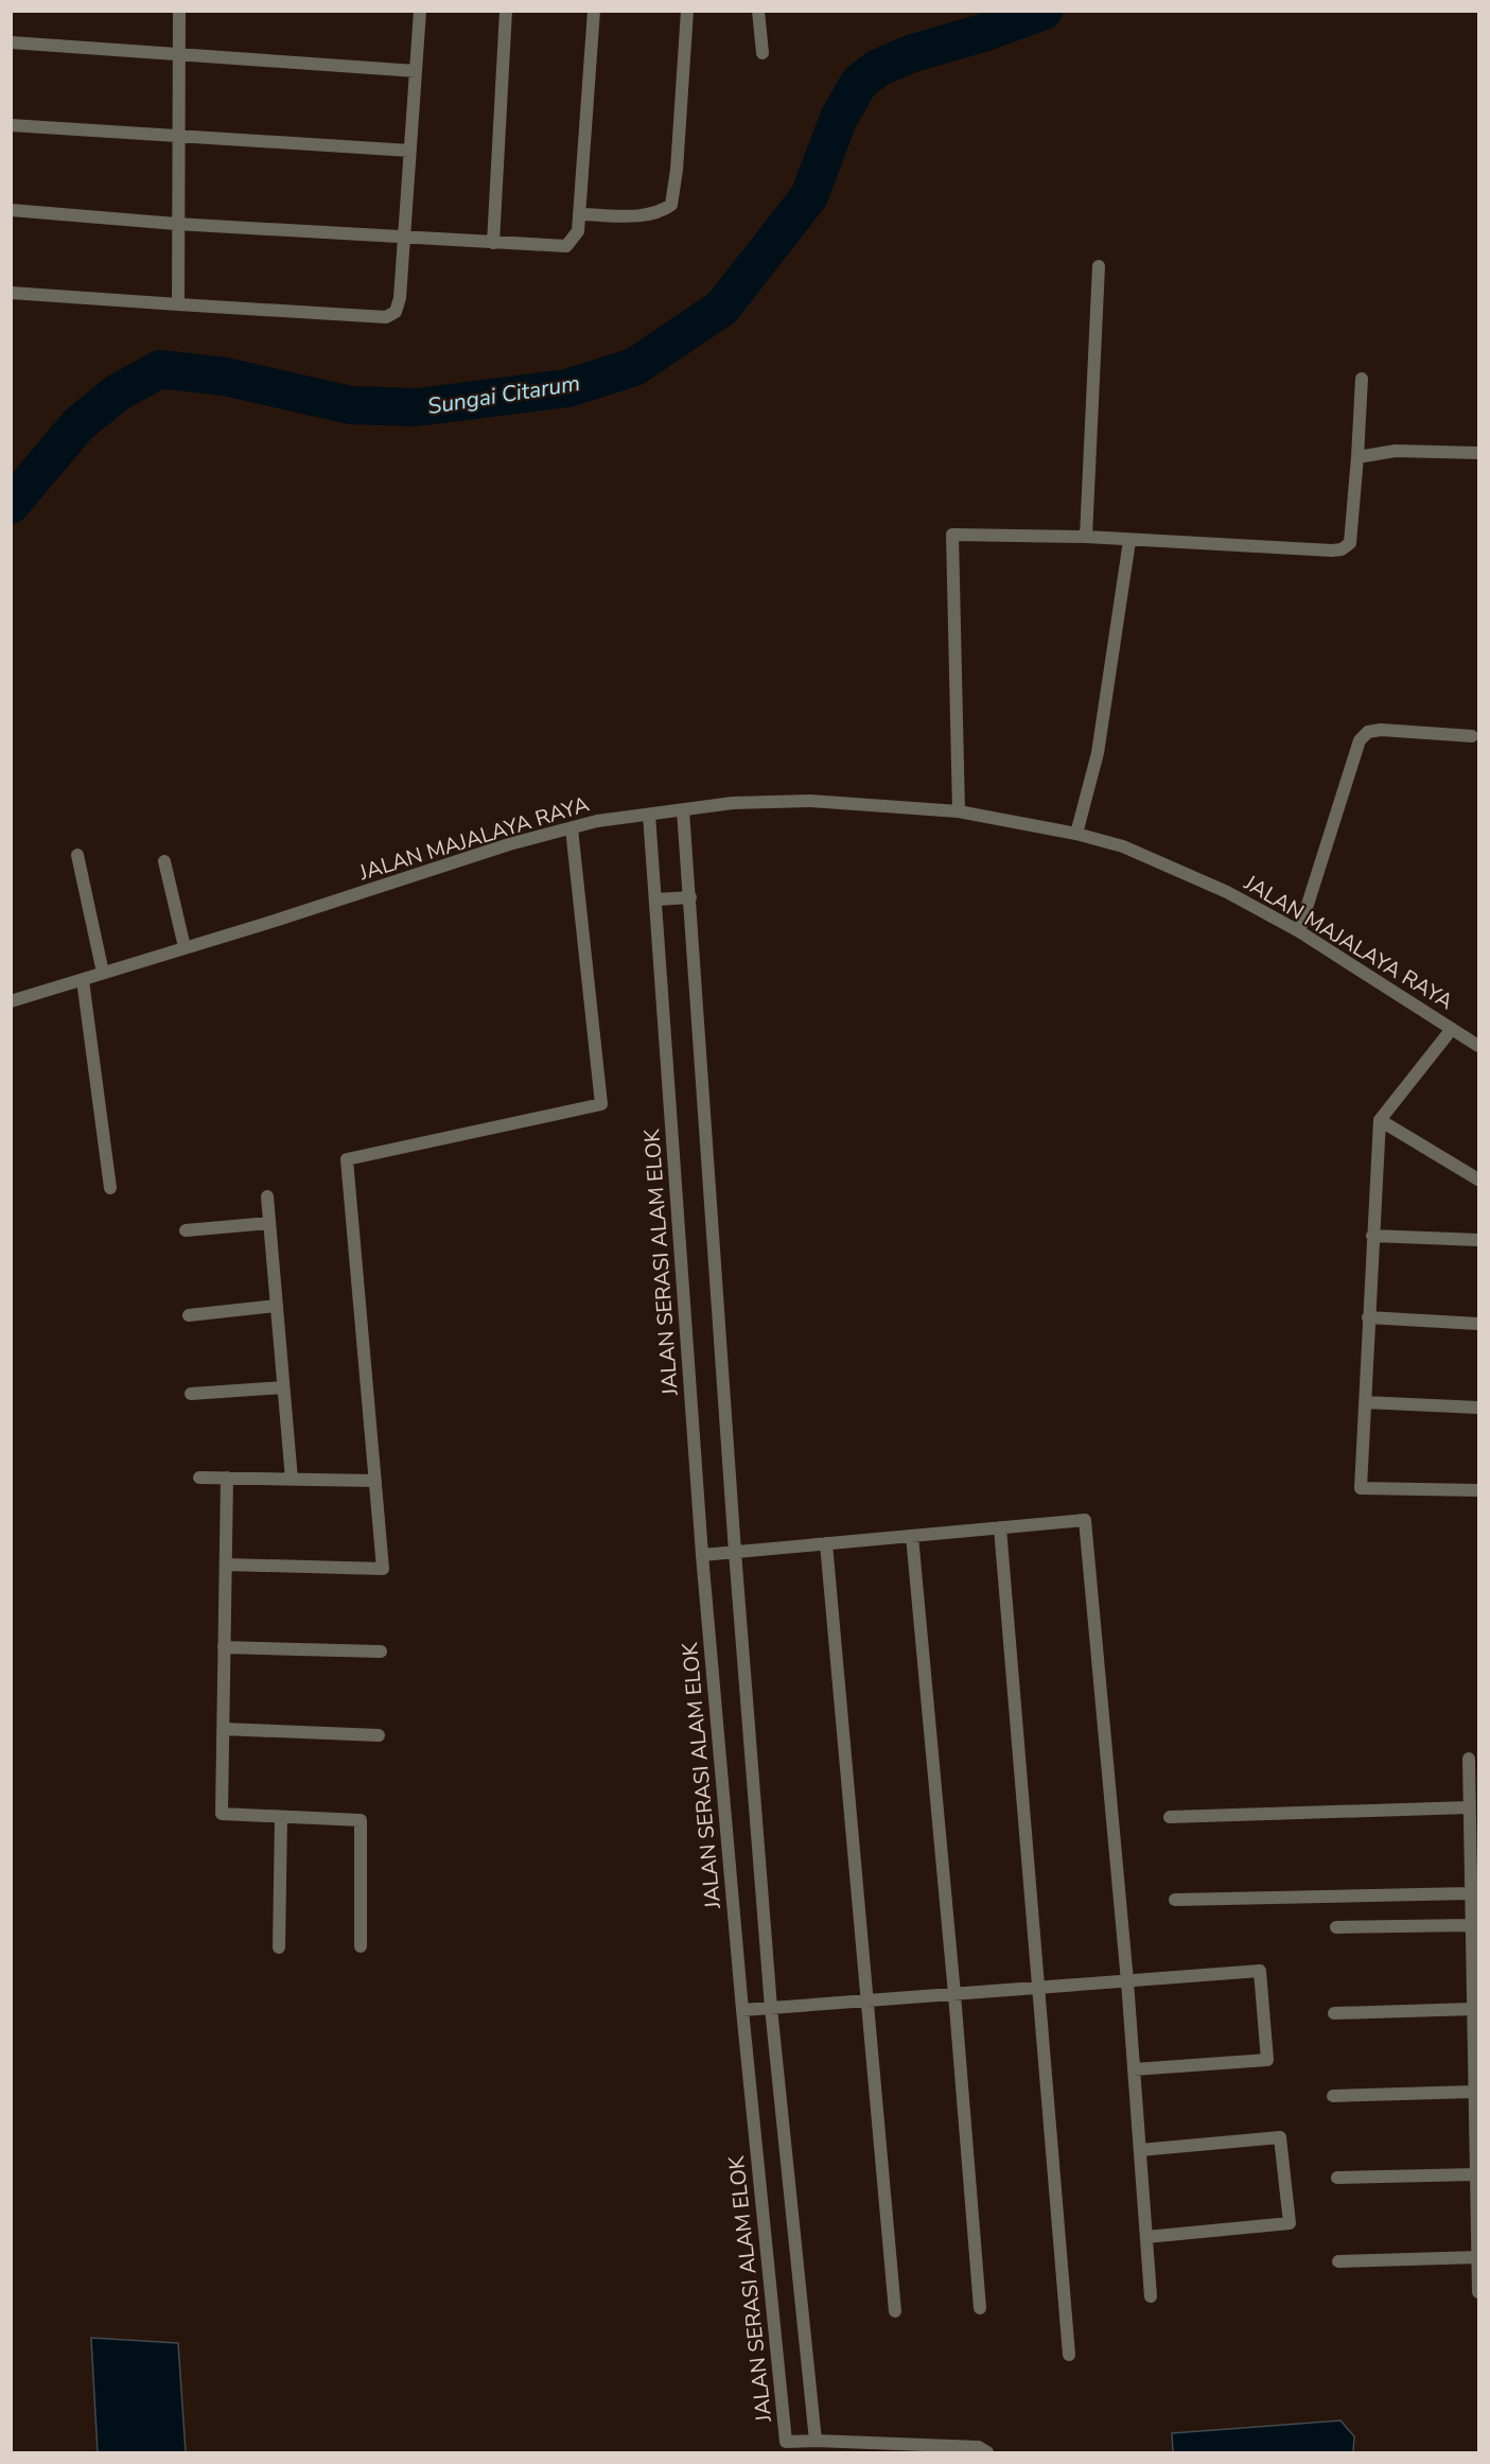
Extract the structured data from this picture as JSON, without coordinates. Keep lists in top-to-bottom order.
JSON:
{
  "streets": {
    "street": ["JALAN MAJALAYA RAYA", "JALAN SERASI ALAM ELOK"]
  },
  "crossings": [
    ["JALAN MAJALAYA RAYA", "JALAN SERASI ALAM ELOK"]
  ],
  "water": ["Sungai Citarum"]
}
